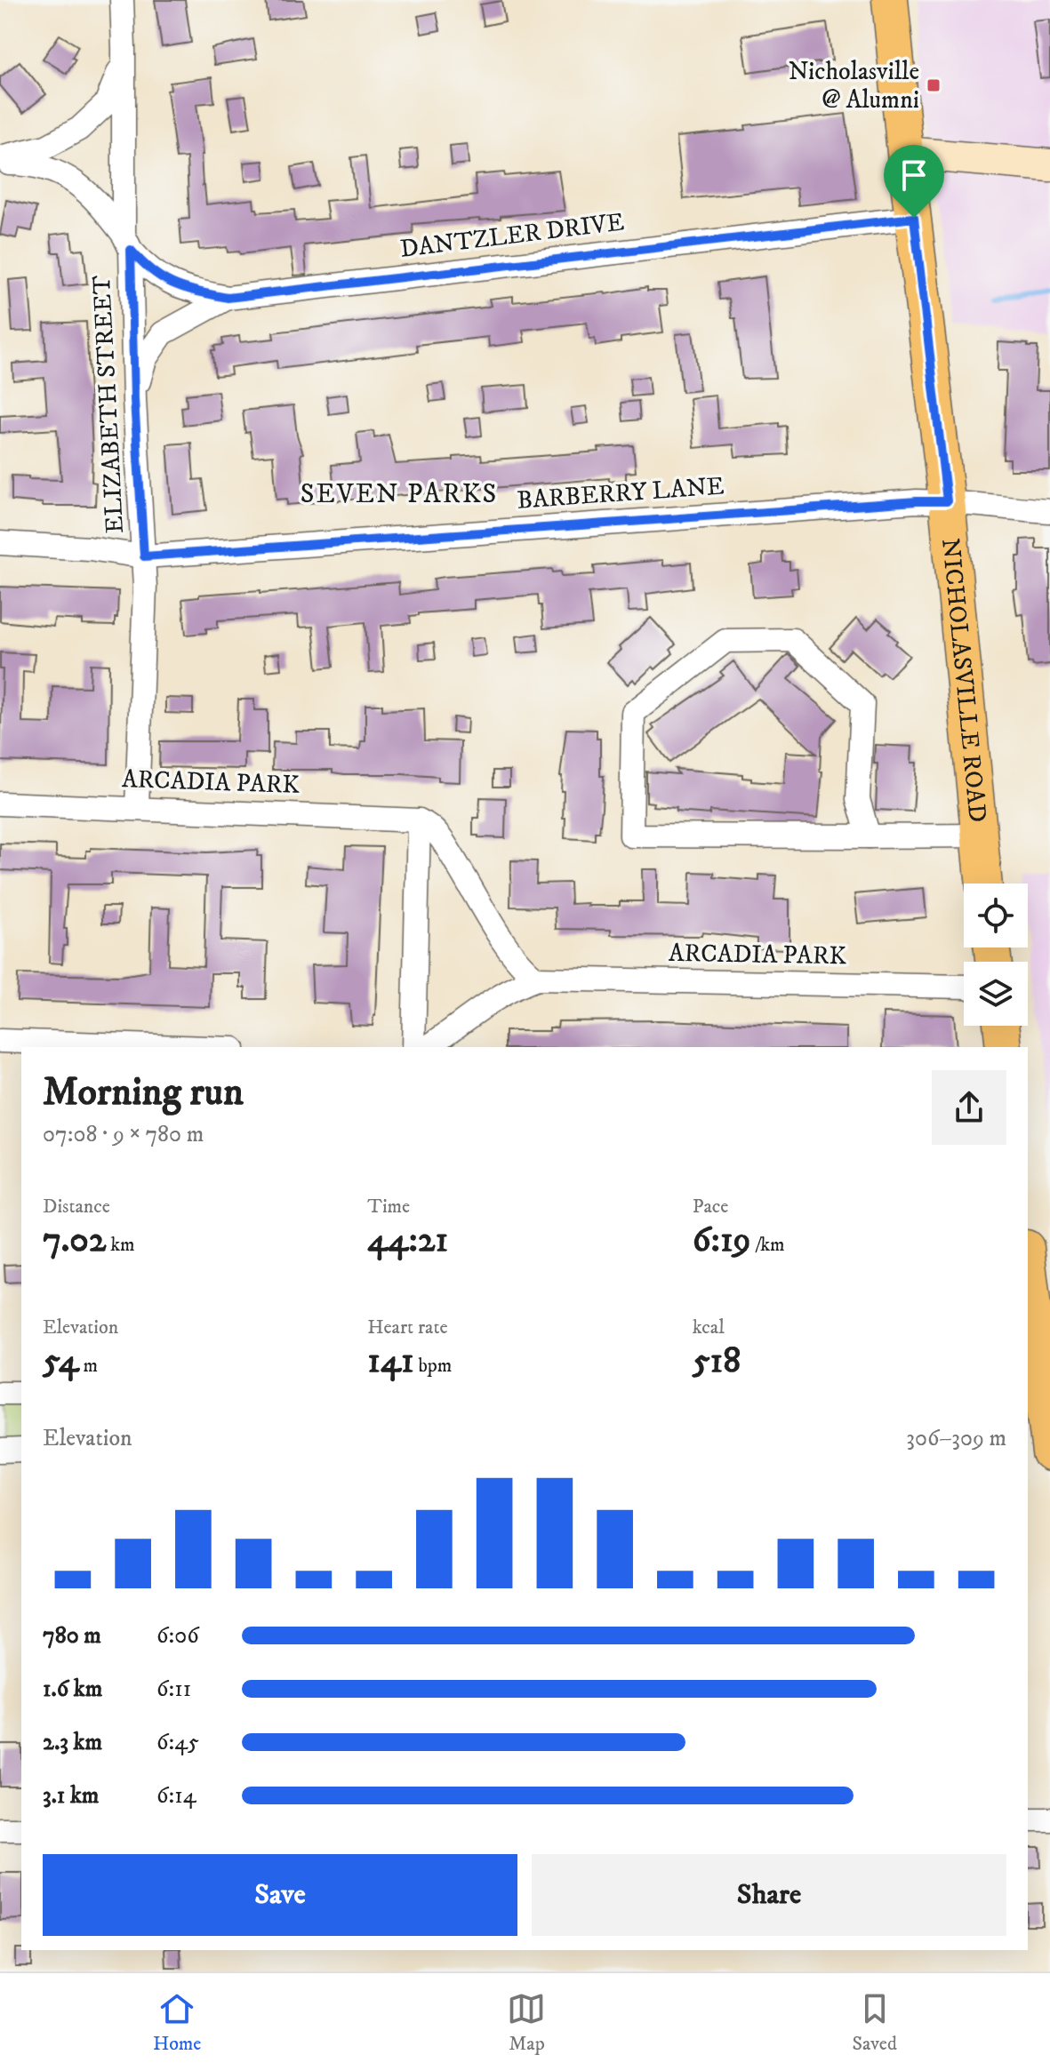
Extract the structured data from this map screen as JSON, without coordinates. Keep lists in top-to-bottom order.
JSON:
{
  "streets": {
    "main road": ["NICHOLASVILLE ROAD"],
    "street": [
      "DANTZLER DRIVE",
      "ELIZABETH STREET",
      "BARBERRY LANE",
      "ARCADIA PARK"
    ]
  },
  "crossings": [
    ["DANTZLER DRIVE", "ELIZABETH STREET"],
    ["DANTZLER DRIVE", "NICHOLASVILLE ROAD"],
    ["ELIZABETH STREET", "BARBERRY LANE"],
    ["ELIZABETH STREET", "ARCADIA PARK"],
    ["BARBERRY LANE", "NICHOLASVILLE ROAD"]
  ],
  "districts": ["SEVEN PARKS"],
  "places": {
    "transit": ["Nicholasville @ Alumni"]
  },
  "page": {
    "heading": ["Morning run", "07:08 · 9 × 780 m"],
    "stats": [
      ["Distance", "7.02 km"],
      ["Time", "44:21"],
      ["Pace", "6:19 /km"],
      ["Elevation", "54 m"],
      ["Heart rate", "141 bpm"],
      ["kcal", "518"]
    ],
    "chart": ["Elevation", "306–309 m"],
    "list": [
      {
        "name": "780 m",
        "note": "6:06"
      },
      {
        "name": "1.6 km",
        "note": "6:11"
      },
      {
        "name": "2.3 km",
        "note": "6:45"
      },
      {
        "name": "3.1 km",
        "note": "6:14"
      }
    ],
    "buttons": ["Save", "Share"],
    "tabs": ["Home", "Map", "Saved"]
  }
}
